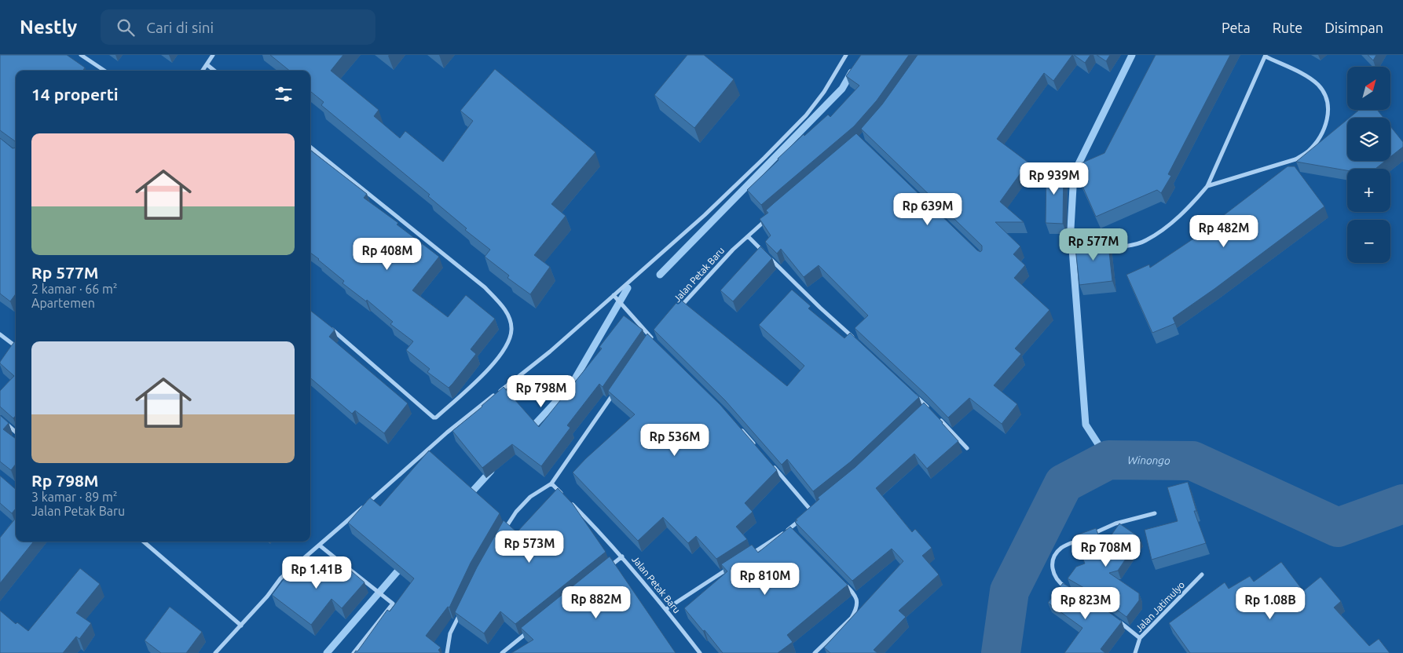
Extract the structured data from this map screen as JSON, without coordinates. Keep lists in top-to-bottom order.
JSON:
{
  "streets": {
    "street": ["Jalan Petak Baru", "Jalan Jatimulyo"]
  },
  "water": ["Winongo"],
  "north": "top right",
  "page": {
    "header": "Nestly",
    "search": "Cari di sini",
    "nav": ["Peta", "Rute", "Disimpan"],
    "map_buttons": ["+", "−"],
    "heading": "14 properti",
    "list": [
      {
        "name": "Rp 577M",
        "note": "2 kamar · 66 m² · Apartemen"
      },
      {
        "name": "Rp 798M",
        "note": "3 kamar · 89 m² · Jalan Petak Baru"
      }
    ],
    "price": [
      "Rp 939M",
      "Rp 639M",
      "Rp 482M",
      "Rp 577M",
      "Rp 408M",
      "Rp 798M",
      "Rp 536M",
      "Rp 573M",
      "Rp 708M",
      "Rp 1.41B",
      "Rp 810M",
      "Rp 882M",
      "Rp 823M",
      "Rp 1.08B"
    ]
  }
}
